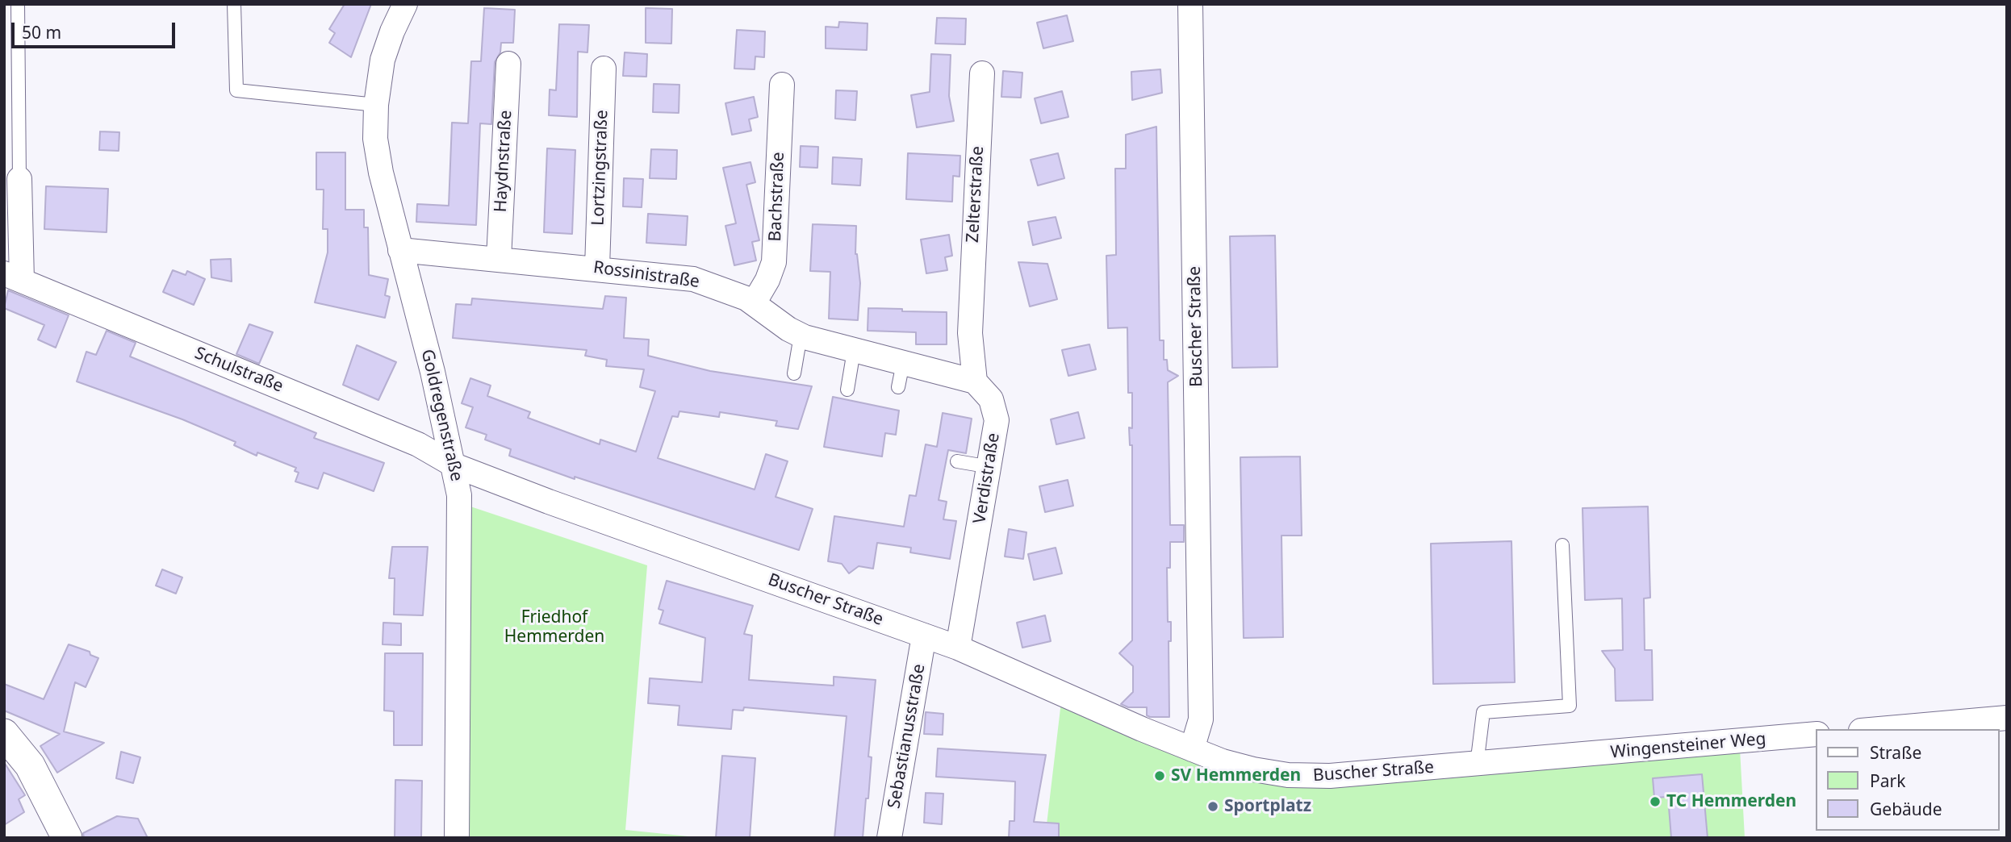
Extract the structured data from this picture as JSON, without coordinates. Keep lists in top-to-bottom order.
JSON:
{
  "streets": {
    "street": [
      "Haydnstraße",
      "Lortzingstraße",
      "Zelterstraße",
      "Bachstraße",
      "Rossinistraße",
      "Buscher Straße",
      "Schulstraße",
      "Goldregenstraße",
      "Verdistraße",
      "Sebastianusstraße",
      "Wingensteiner Weg"
    ]
  },
  "crossings": [
    ["Haydnstraße", "Rossinistraße"],
    ["Lortzingstraße", "Rossinistraße"],
    ["Zelterstraße", "Rossinistraße"],
    ["Zelterstraße", "Verdistraße"],
    ["Bachstraße", "Rossinistraße"],
    ["Rossinistraße", "Goldregenstraße"],
    ["Rossinistraße", "Verdistraße"],
    ["Buscher Straße", "Schulstraße"],
    ["Buscher Straße", "Goldregenstraße"],
    ["Buscher Straße", "Verdistraße"],
    ["Buscher Straße", "Sebastianusstraße"],
    ["Buscher Straße", "Wingensteiner Weg"],
    ["Schulstraße", "Goldregenstraße"]
  ],
  "parks": ["Friedhof Hemmerden"],
  "places": ["SV Hemmerden", "TC Hemmerden", "Sportplatz"],
  "legend": ["Straße", "Park", "Gebäude"],
  "scale_bar": "50 m"
}
